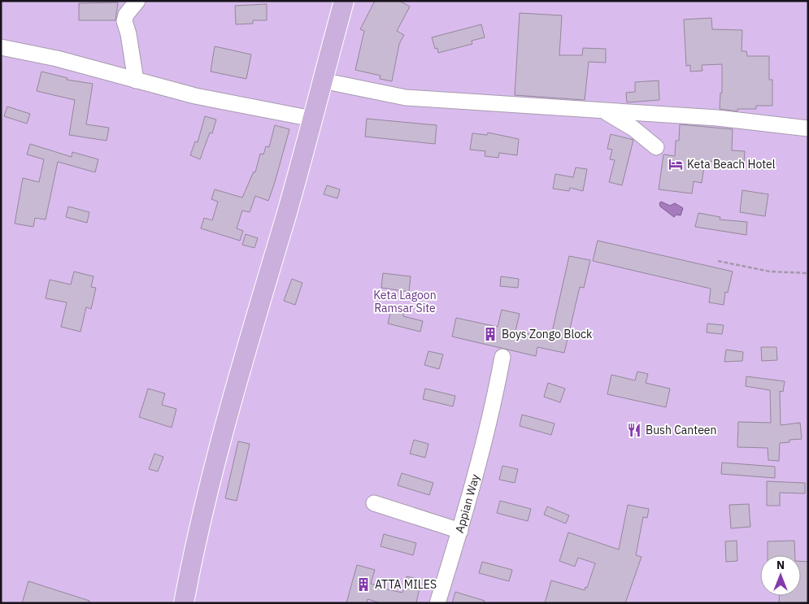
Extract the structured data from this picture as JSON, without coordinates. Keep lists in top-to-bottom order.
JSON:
{
  "streets": {
    "street": ["Appian Way"]
  },
  "parks": ["Keta Lagoon Ramsar Site"],
  "places": {
    "hotel": ["Keta Beach Hotel"],
    "building": ["Boys Zongo Block", "ATTA MILES"],
    "restaurant": ["Bush Canteen"]
  },
  "north": "top"
}
